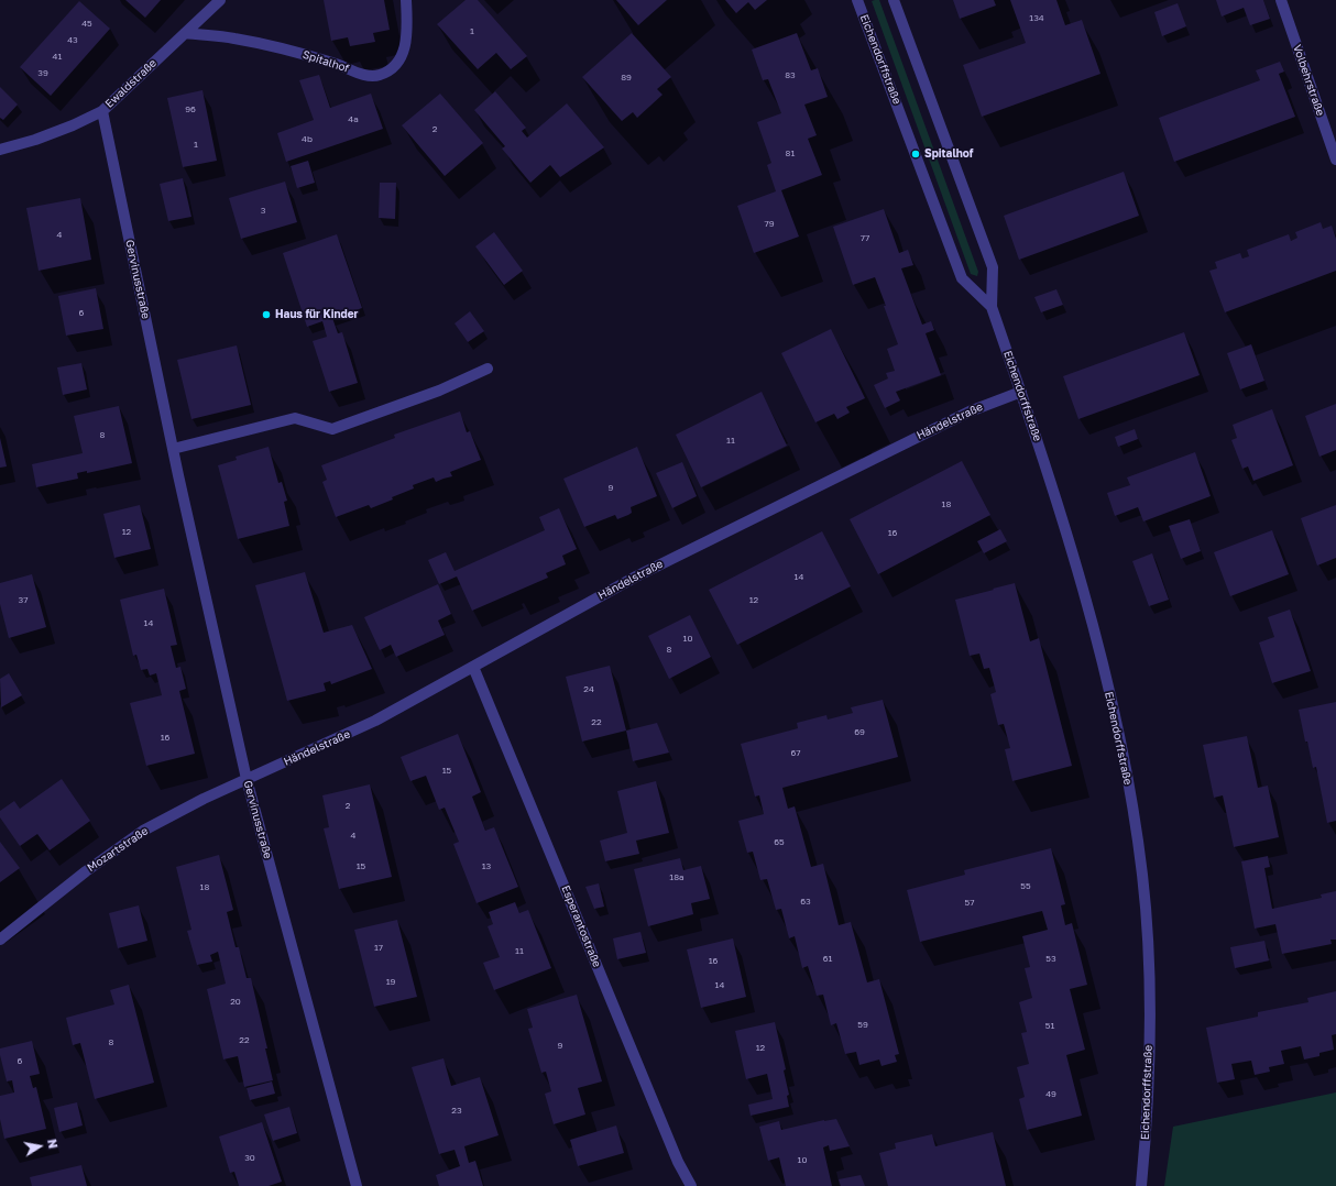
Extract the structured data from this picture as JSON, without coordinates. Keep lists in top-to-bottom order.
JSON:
{
  "streets": {
    "street": [
      "Eichendorffstraße",
      "Spitalhof",
      "Volbehrstraße",
      "Ewaldstraße",
      "Gervinusstraße",
      "Händelstraße",
      "Mozartstraße",
      "Esperantostraße"
    ]
  },
  "crossings": [
    ["Eichendorffstraße", "Händelstraße"],
    ["Spitalhof", "Ewaldstraße"],
    ["Ewaldstraße", "Gervinusstraße"],
    ["Gervinusstraße", "Händelstraße"],
    ["Gervinusstraße", "Mozartstraße"],
    ["Händelstraße", "Mozartstraße"],
    ["Händelstraße", "Esperantostraße"]
  ],
  "places": ["Spitalhof", "Haus für Kinder"],
  "house_numbers": [
    "134",
    "45",
    "1",
    "43",
    "41",
    "39",
    "83",
    "89",
    "96",
    "4a",
    "2",
    "4b",
    "1",
    "81",
    "3",
    "79",
    "4",
    "77",
    "6",
    "8",
    "11",
    "9",
    "18",
    "12",
    "16",
    "14",
    "37",
    "12",
    "14",
    "10",
    "8",
    "24",
    "22",
    "69",
    "16",
    "67",
    "15",
    "2",
    "4",
    "65",
    "15",
    "13",
    "18a",
    "55",
    "18",
    "63",
    "57",
    "17",
    "11",
    "61",
    "53",
    "16",
    "19",
    "14",
    "20",
    "59",
    "51",
    "22",
    "8",
    "9",
    "12",
    "6",
    "49",
    "23",
    "30",
    "10"
  ],
  "north": "right"
}
